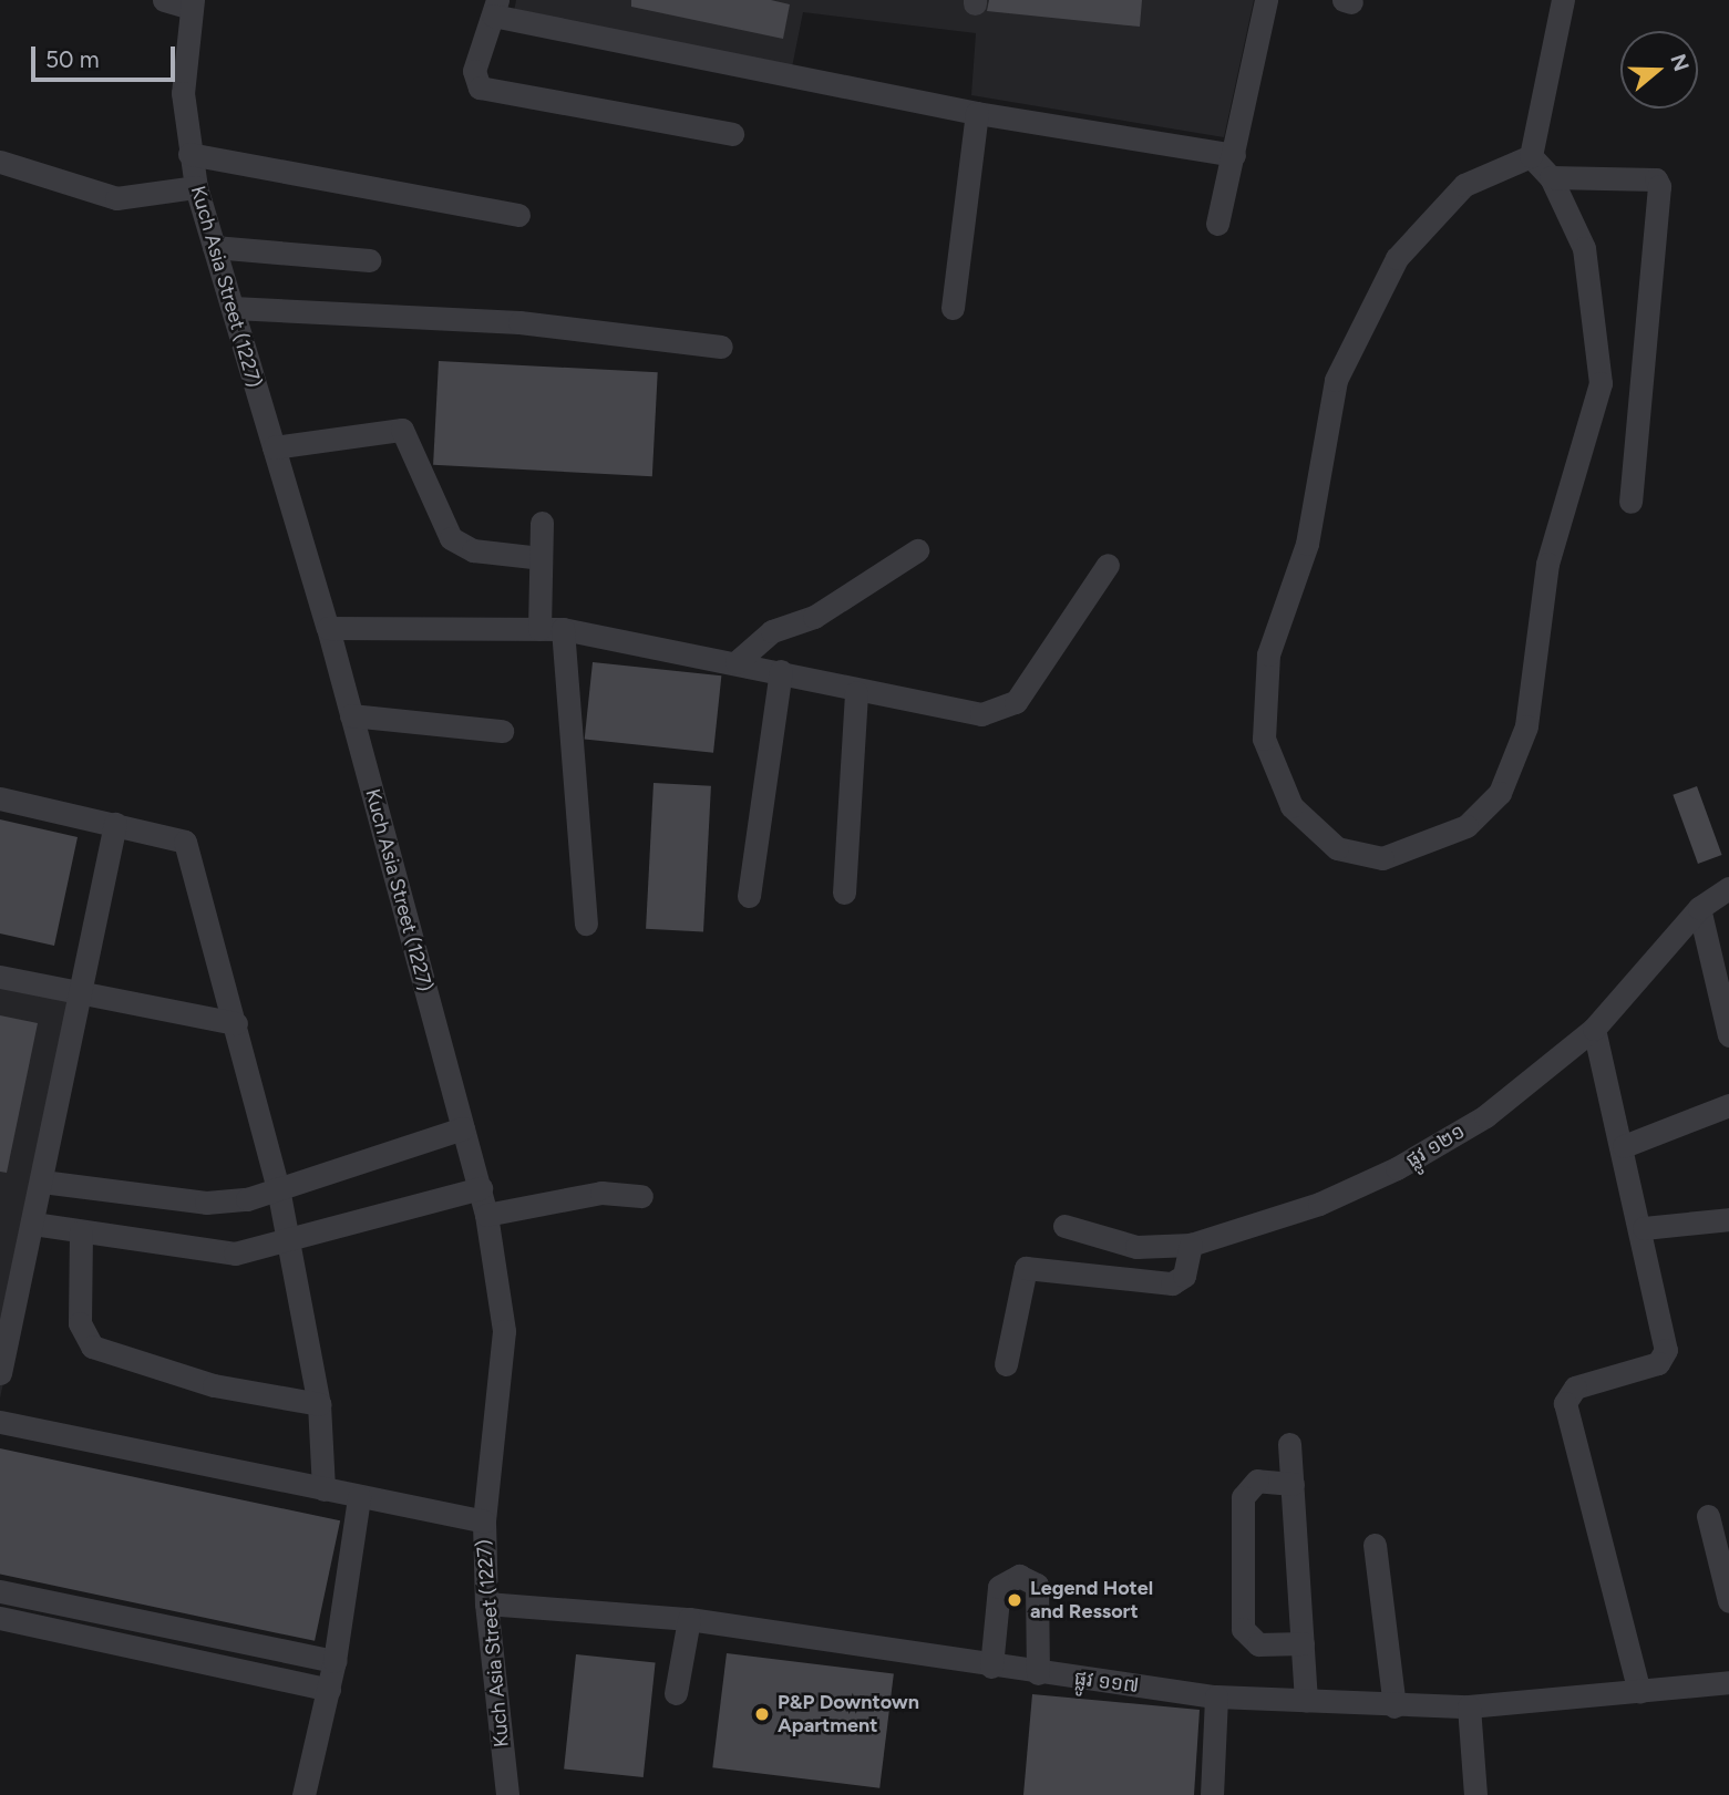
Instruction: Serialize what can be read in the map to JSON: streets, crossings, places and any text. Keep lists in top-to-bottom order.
{
  "streets": {
    "street": ["Kuch Asia Street (1227)", "ផ្លូវ ១២១", "ផ្លូវ ១១៧"]
  },
  "crossings": [
    ["Kuch Asia Street (1227)", "ផ្លូវ ១១៧"]
  ],
  "places": ["Legend Hotel and Ressort", "P&P Downtown Apartment"],
  "scale_bar": "50 m",
  "north": "right"
}
